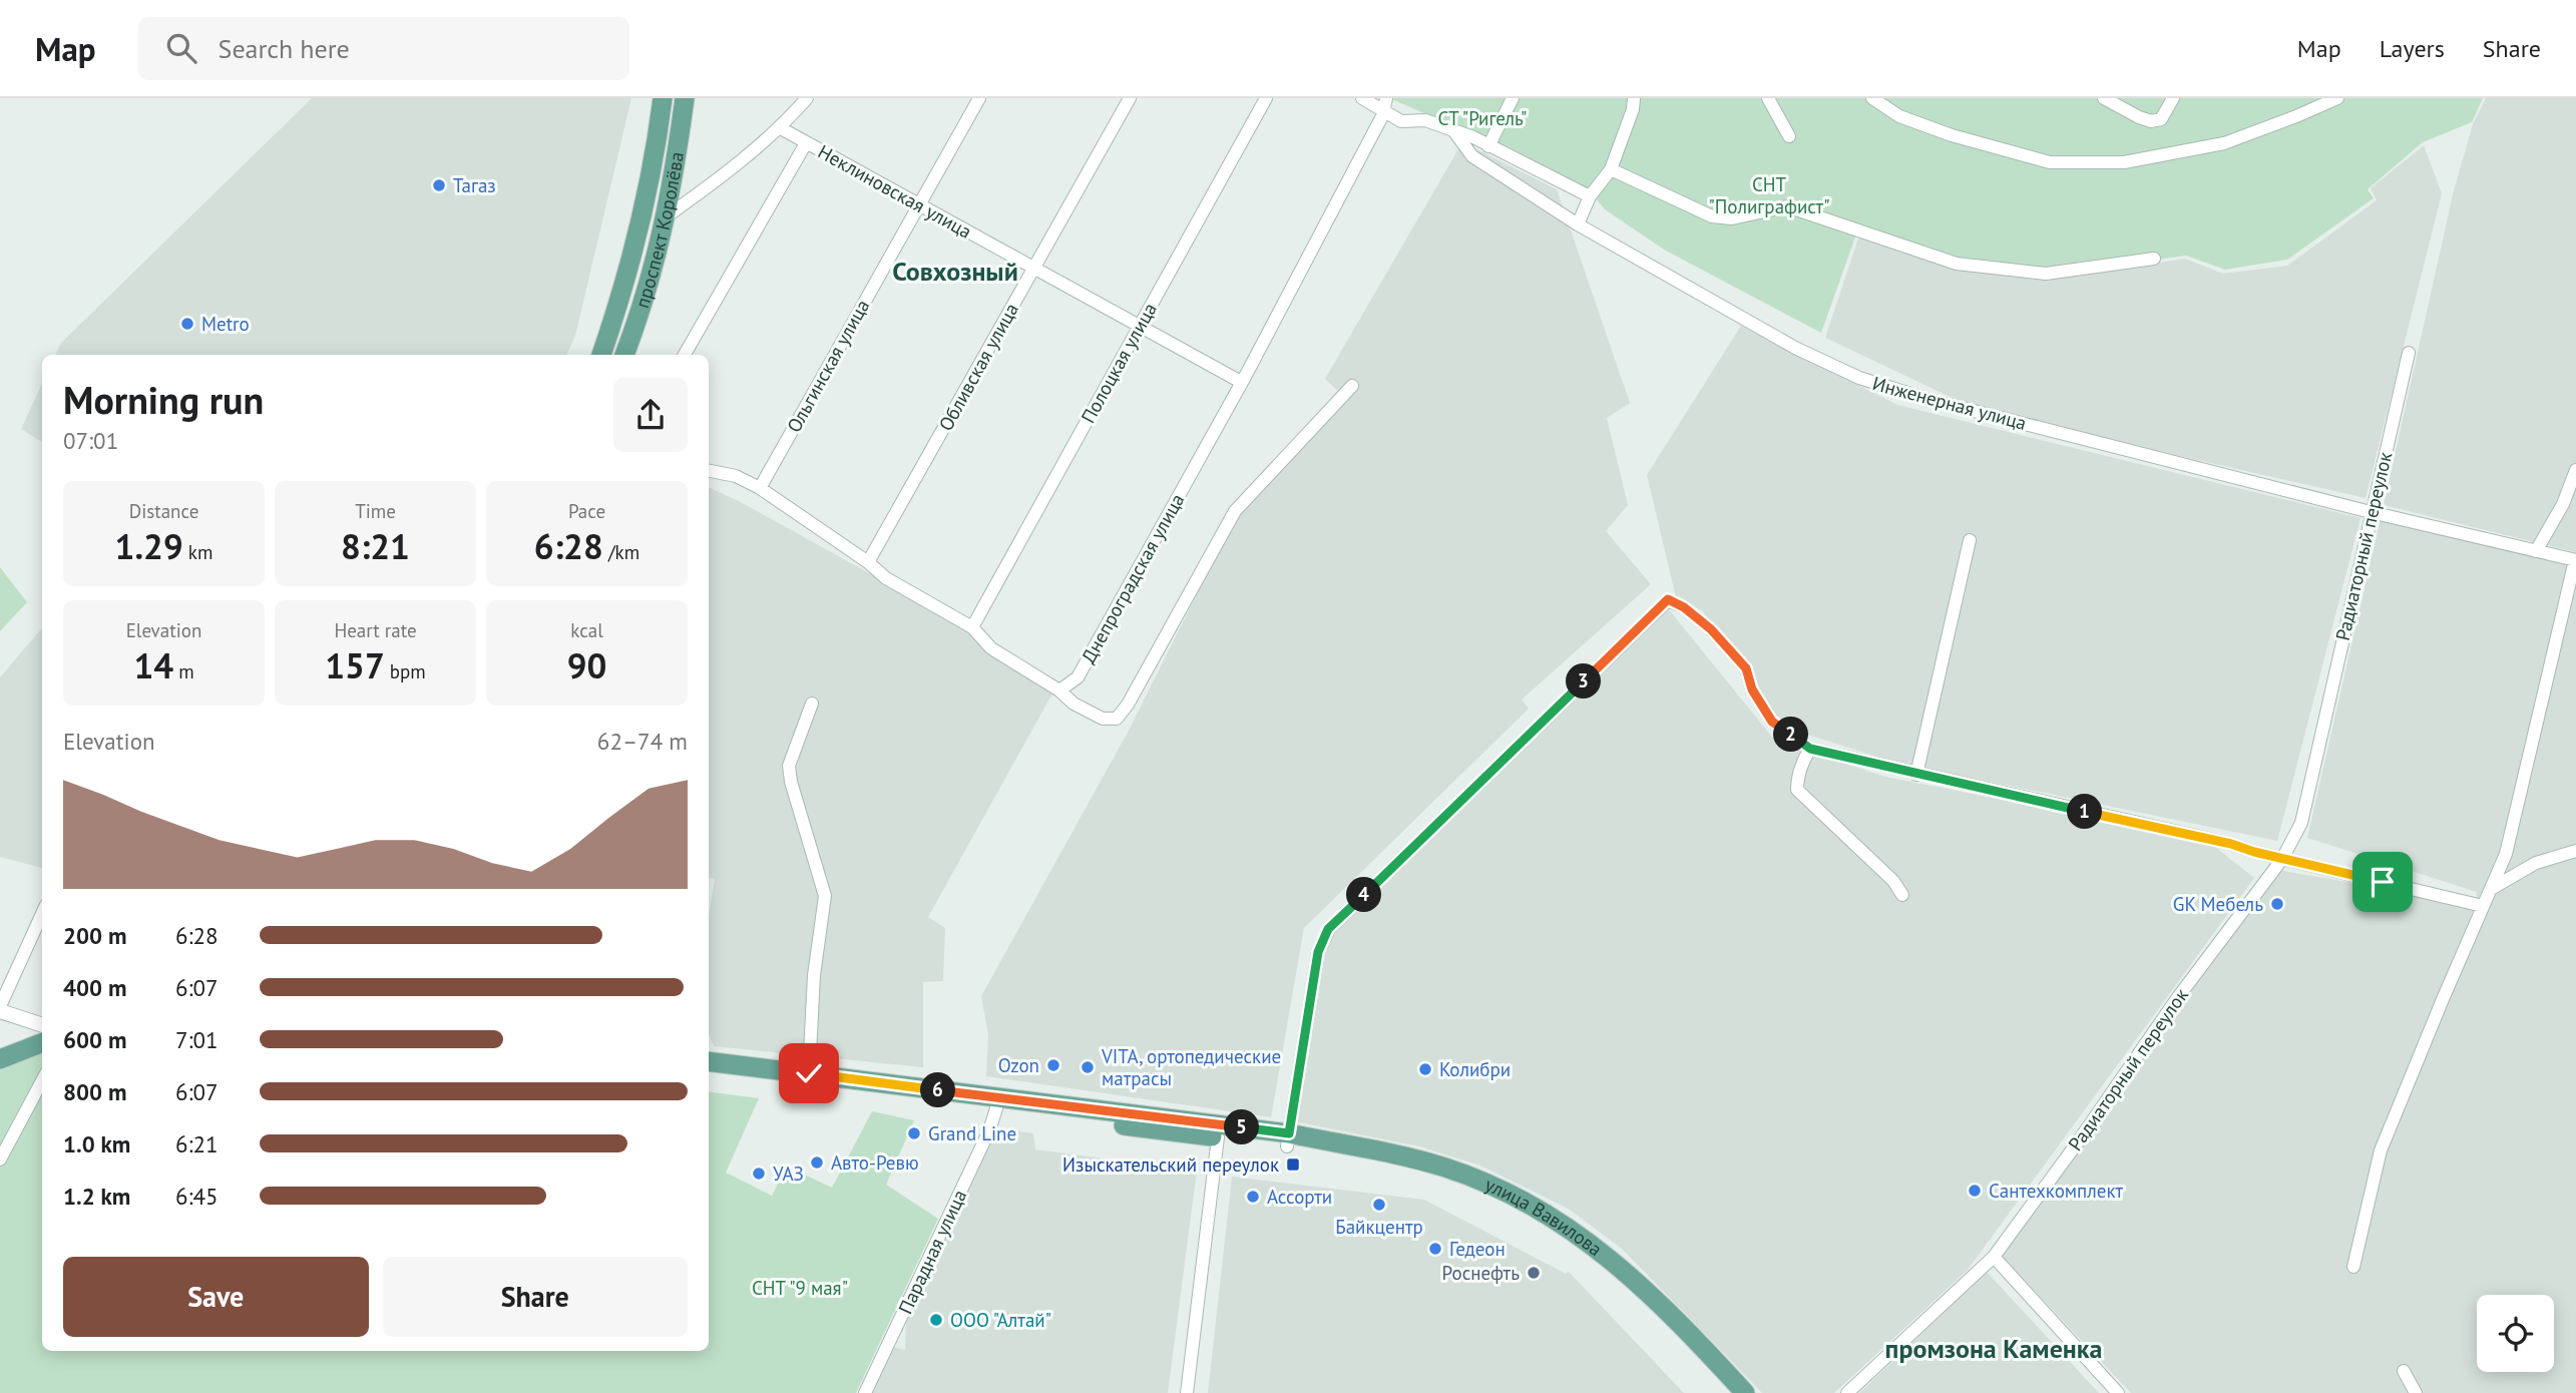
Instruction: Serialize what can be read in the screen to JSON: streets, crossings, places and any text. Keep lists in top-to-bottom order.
{
  "streets": {
    "main road": ["проспект Королёва", "улица Вавилова"],
    "street": [
      "Неклиновская улица",
      "Полоцкая улица",
      "Ольгинская улица",
      "Обливская улица",
      "Инженерная улица",
      "Радиаторный переулок",
      "Днепроградская улица",
      "Парадная улица"
    ]
  },
  "crossings": [
    ["Неклиновская улица", "Полоцкая улица"],
    ["Неклиновская улица", "Ольгинская улица"],
    ["Неклиновская улица", "Обливская улица"],
    ["Неклиновская улица", "Днепроградская улица"],
    ["Инженерная улица", "Радиаторный переулок"],
    ["улица Вавилова", "Парадная улица"]
  ],
  "districts": ["Совхозный", "промзона Каменка"],
  "parks": ["СТ \"Ригель\"", "СНТ \"Полиграфист\"", "СНТ \"9 мая\""],
  "places": {
    "other": [
      "Тагаз",
      "Metro",
      "GK Мебель",
      "Ozon",
      "VITA, ортопедические матрасы",
      "Колибри",
      "Grand Line",
      "Авто-Ревю",
      "УАЗ",
      "Сантехкомплект",
      "Ассорти",
      "Байкцентр",
      "Гедеон",
      "Роснефть",
      "ООО \"Алтай\""
    ],
    "transit": ["Изыскательский переулок"]
  },
  "page": {
    "header": "Map",
    "search": "Search here",
    "nav": ["Map", "Layers", "Share"],
    "heading": ["Morning run", "07:01"],
    "stats": [
      ["Distance", "1.29 km"],
      ["Time", "8:21"],
      ["Pace", "6:28 /km"],
      ["Elevation", "14 m"],
      ["Heart rate", "157 bpm"],
      ["kcal", "90"]
    ],
    "pins": [
      "3",
      "2",
      "1",
      "4",
      "6",
      "5"
    ],
    "chart": ["Elevation", "62–74 m"],
    "list": [
      {
        "name": "200 m",
        "note": "6:28"
      },
      {
        "name": "400 m",
        "note": "6:07"
      },
      {
        "name": "600 m",
        "note": "7:01"
      },
      {
        "name": "800 m",
        "note": "6:07"
      },
      {
        "name": "1.0 km",
        "note": "6:21"
      },
      {
        "name": "1.2 km",
        "note": "6:45"
      }
    ],
    "buttons": ["Save", "Share"]
  }
}
